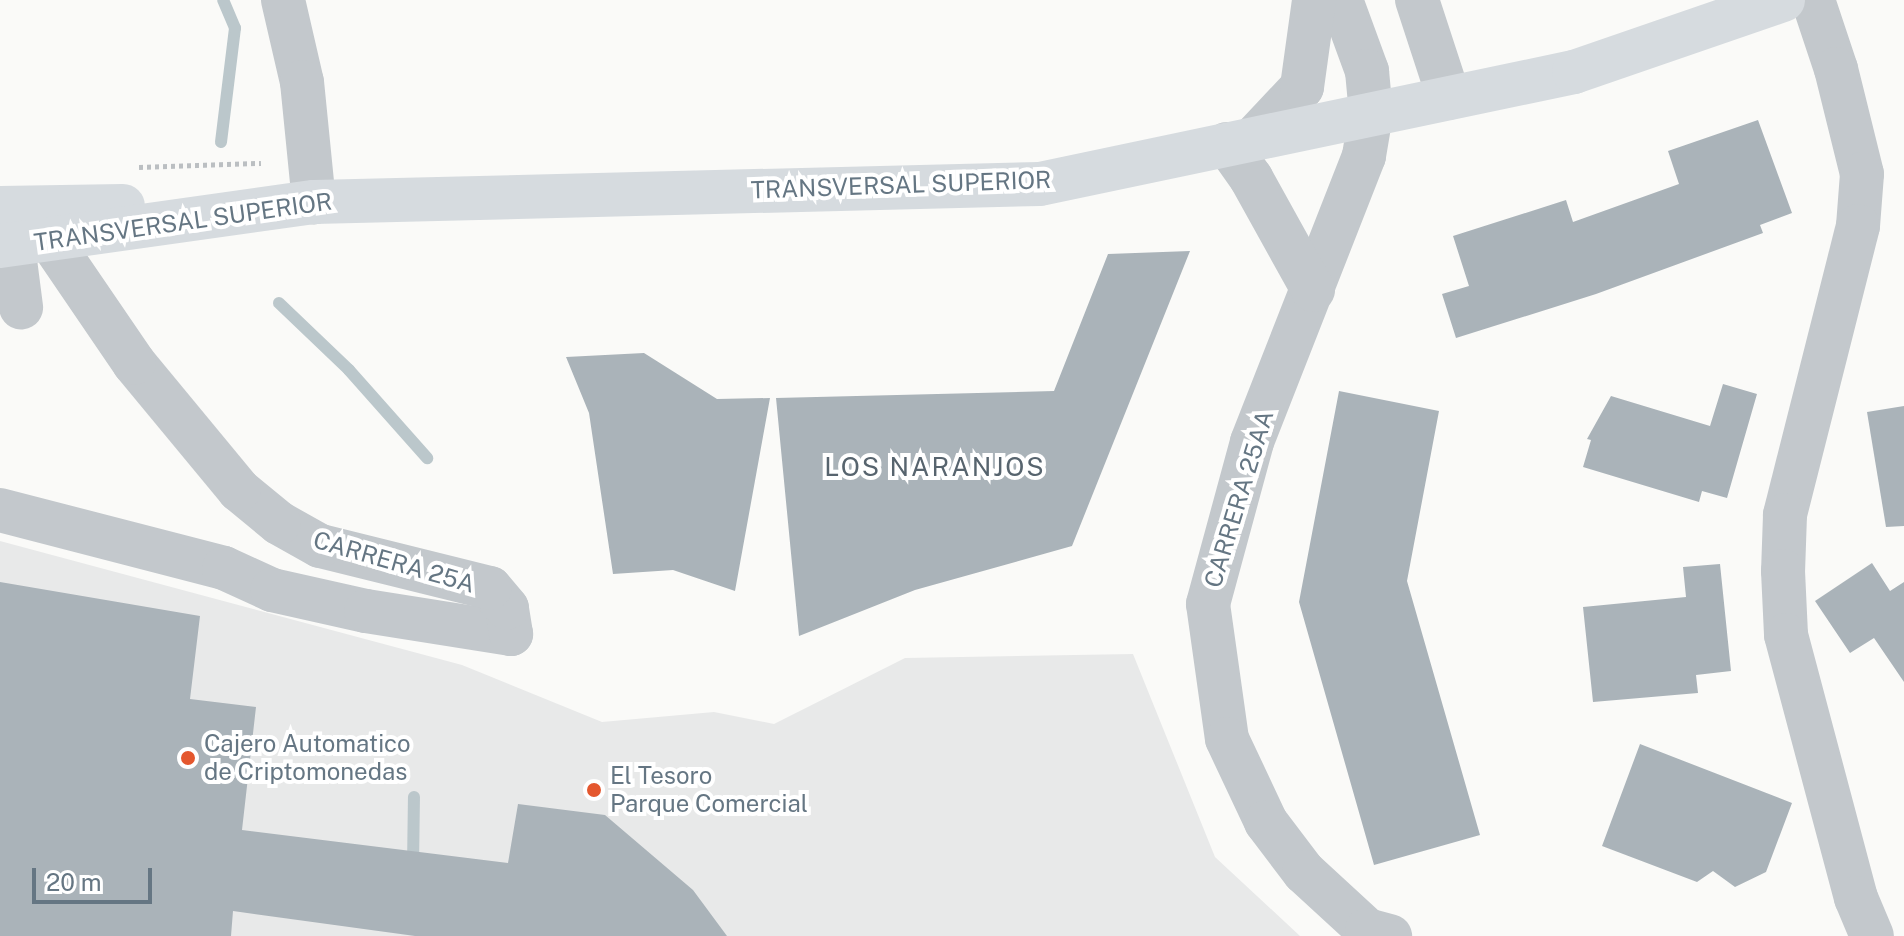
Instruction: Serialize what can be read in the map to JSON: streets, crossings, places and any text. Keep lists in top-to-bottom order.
{
  "streets": {
    "main road": ["TRANSVERSAL SUPERIOR"],
    "street": ["CARRERA 25AA", "CARRERA 25A"]
  },
  "crossings": [
    ["TRANSVERSAL SUPERIOR", "CARRERA 25AA"],
    ["TRANSVERSAL SUPERIOR", "CARRERA 25A"]
  ],
  "districts": ["LOS NARANJOS"],
  "places": ["Cajero Automatico de Criptomonedas", "El Tesoro Parque Comercial"],
  "scale_bar": "20 m"
}
